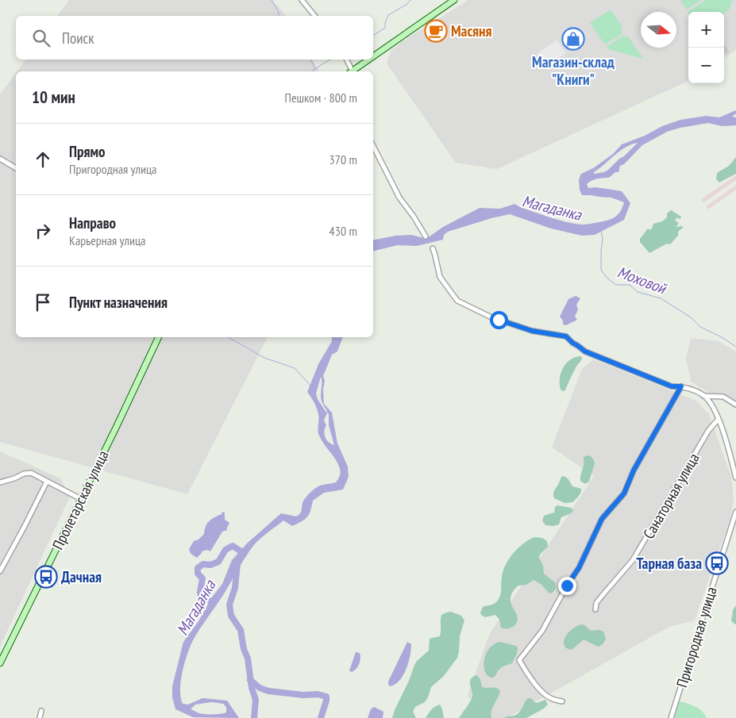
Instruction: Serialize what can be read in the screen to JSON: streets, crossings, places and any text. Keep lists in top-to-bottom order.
{
  "streets": {
    "main road": ["Пролетарская улица"],
    "street": ["Санаторная улица", "Пригородная улица"]
  },
  "water": ["Магаданка", "Моховой"],
  "places": {
    "cafe": ["Масяня"],
    "shop": ["Магазин-склад \"Книги\""],
    "bus stop": ["Тарная база", "Дачная"]
  },
  "north": "right",
  "page": {
    "map_buttons": ["+", "−"],
    "search": "Поиск",
    "heading": ["10 мин", "Пешком · 800 m"],
    "list": [
      ["Прямо", "Пригородная улица", "370 m"],
      ["Направо", "Карьерная улица", "430 m"],
      "Пункт назначения"
    ]
  }
}
